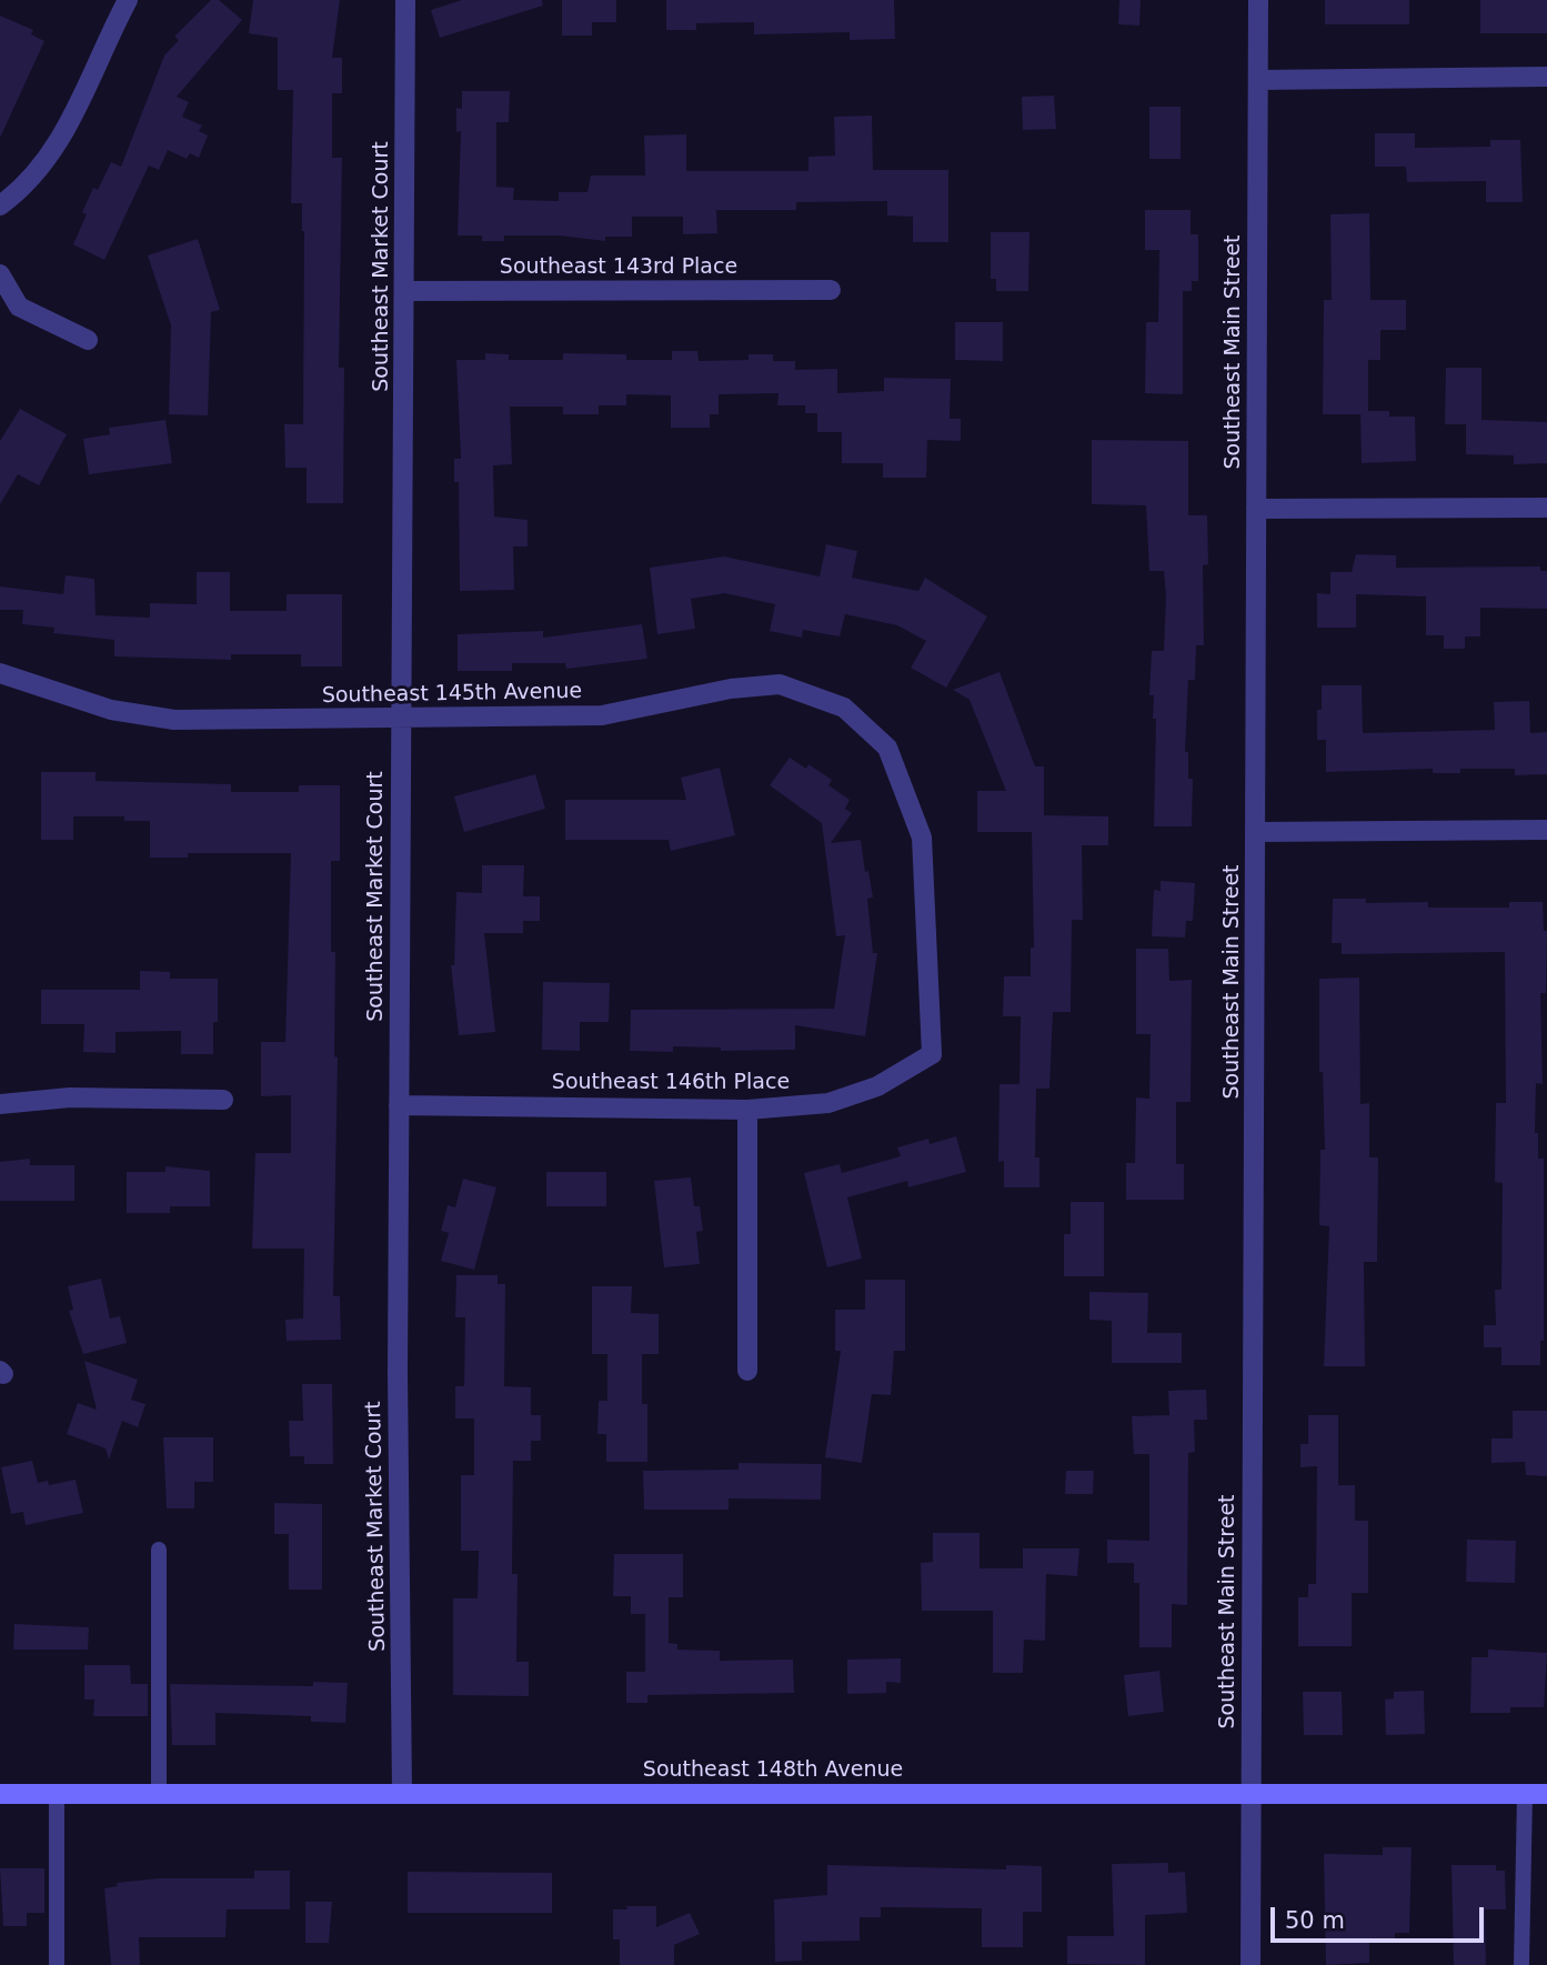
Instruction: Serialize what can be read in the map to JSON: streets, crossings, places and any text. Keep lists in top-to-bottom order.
{
  "streets": {
    "main road": ["Southeast 148th Avenue"],
    "street": [
      "Southeast Market Court",
      "Southeast 143rd Place",
      "Southeast Main Street",
      "Southeast 145th Avenue",
      "Southeast 146th Place"
    ]
  },
  "crossings": [
    ["Southeast Market Court", "Southeast 143rd Place"],
    ["Southeast Market Court", "Southeast 145th Avenue"],
    ["Southeast Market Court", "Southeast 146th Place"],
    ["Southeast Market Court", "Southeast 148th Avenue"],
    ["Southeast Main Street", "Southeast 148th Avenue"],
    ["Southeast 145th Avenue", "Southeast 146th Place"]
  ],
  "scale_bar": "50 m"
}
